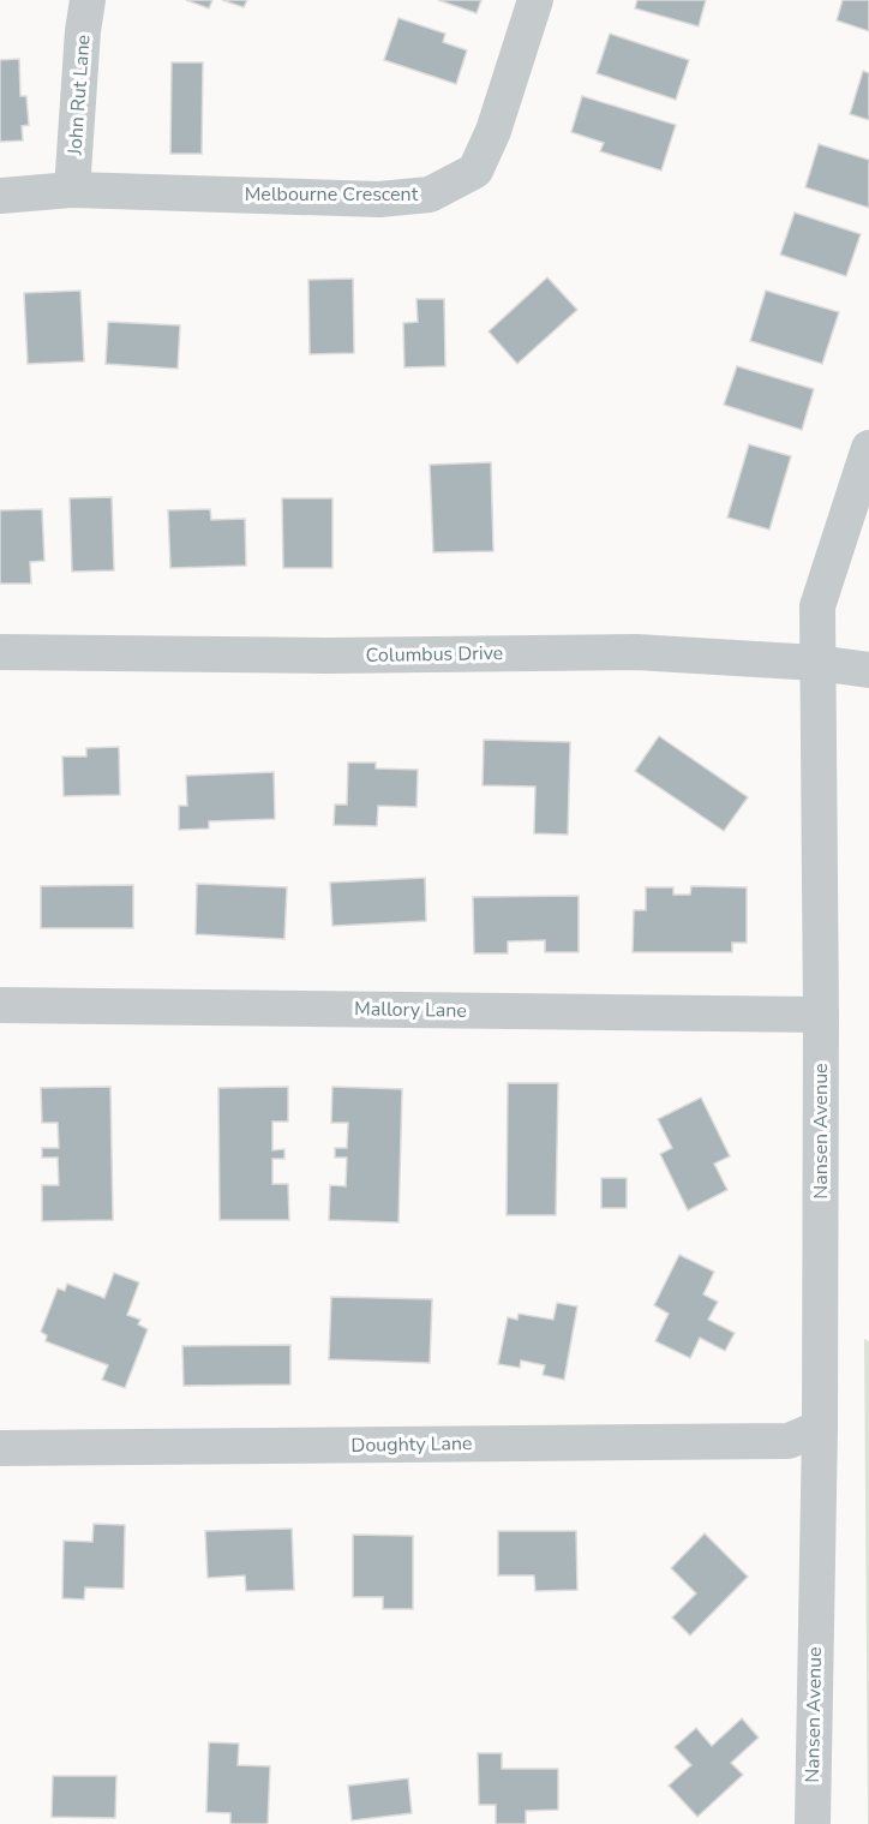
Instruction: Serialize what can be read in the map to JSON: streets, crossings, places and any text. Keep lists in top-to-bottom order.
{
  "streets": {
    "street": [
      "John Rut Lane",
      "Melbourne Crescent",
      "Columbus Drive",
      "Mallory Lane",
      "Nansen Avenue",
      "Doughty Lane"
    ]
  },
  "crossings": [
    ["John Rut Lane", "Melbourne Crescent"],
    ["Columbus Drive", "Nansen Avenue"],
    ["Mallory Lane", "Nansen Avenue"],
    ["Nansen Avenue", "Doughty Lane"]
  ]
}
